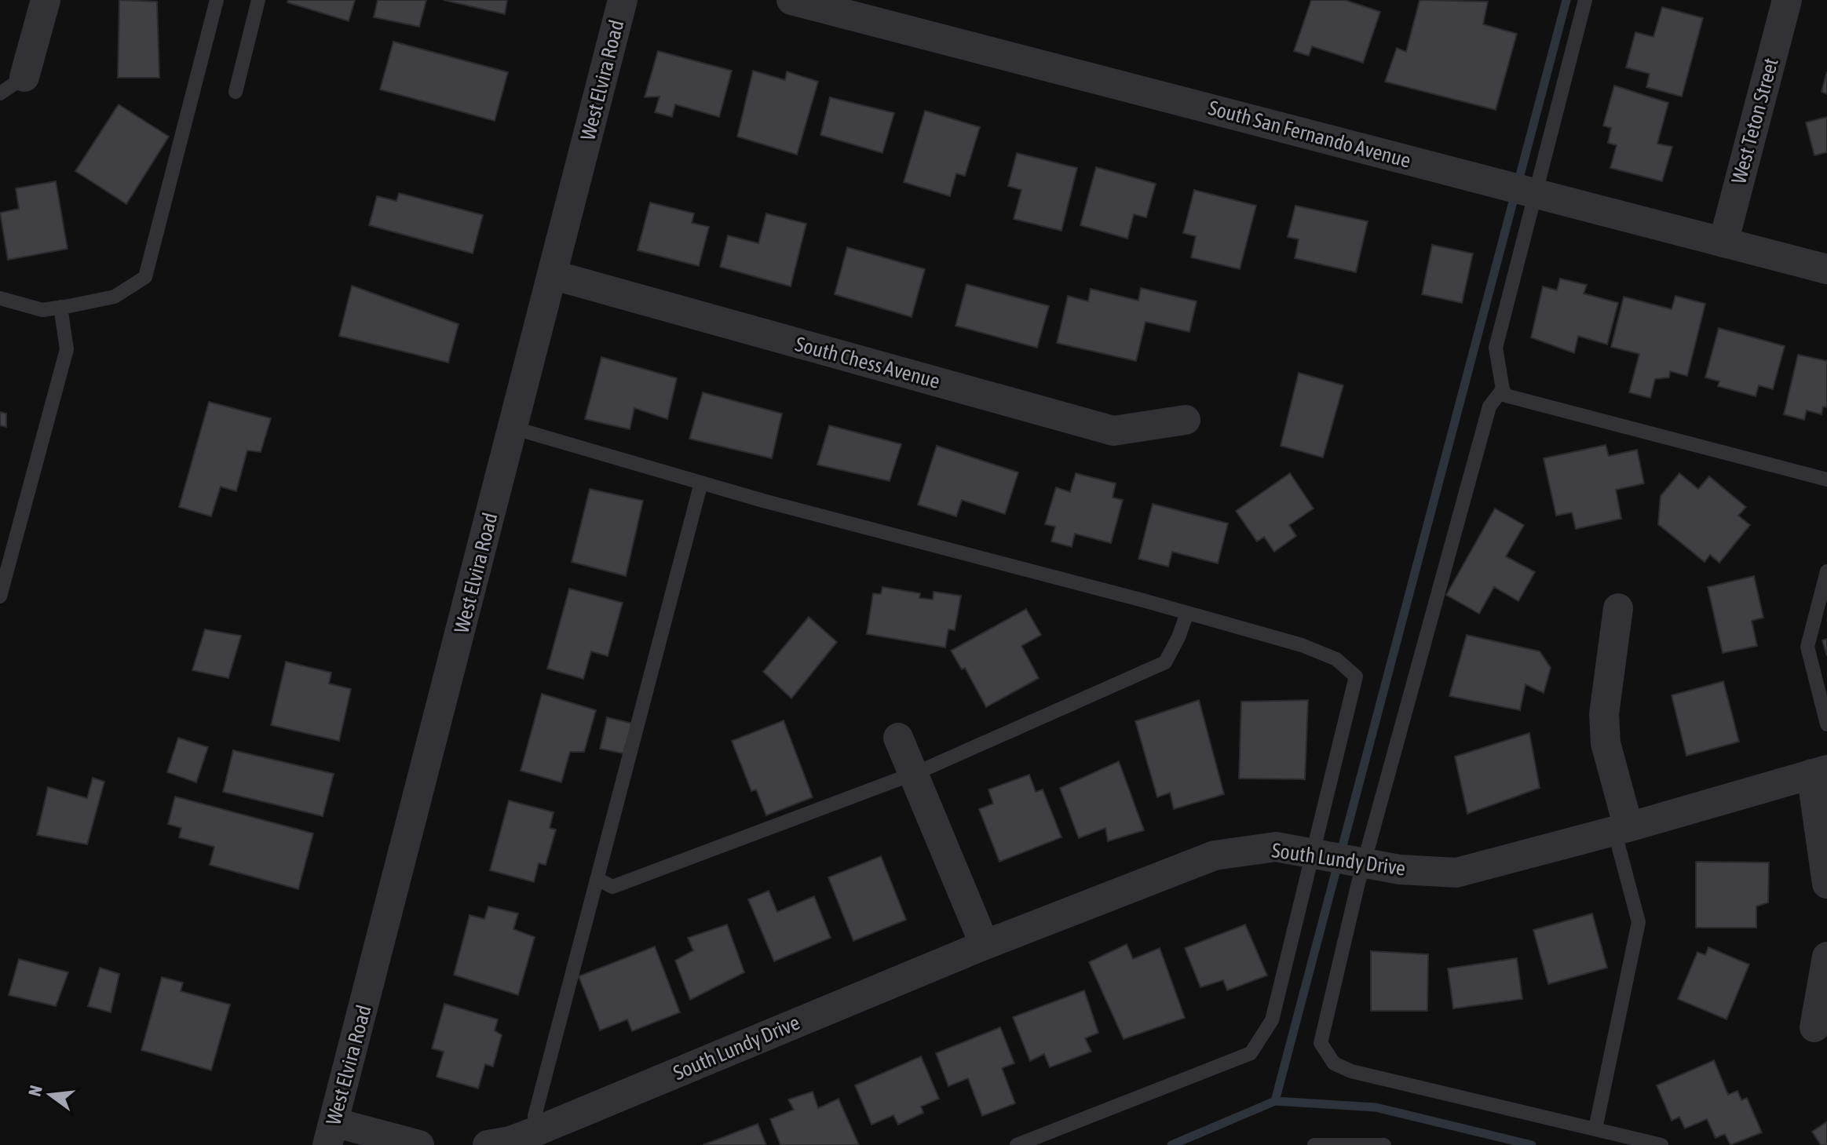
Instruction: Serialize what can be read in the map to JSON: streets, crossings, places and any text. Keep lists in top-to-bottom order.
{
  "streets": {
    "street": [
      "West Elvira Road",
      "West Teton Street",
      "South San Fernando Avenue",
      "South Chess Avenue",
      "South Lundy Drive"
    ]
  },
  "crossings": [
    ["West Elvira Road", "South Chess Avenue"],
    ["West Teton Street", "South San Fernando Avenue"]
  ],
  "north": "left"
}
